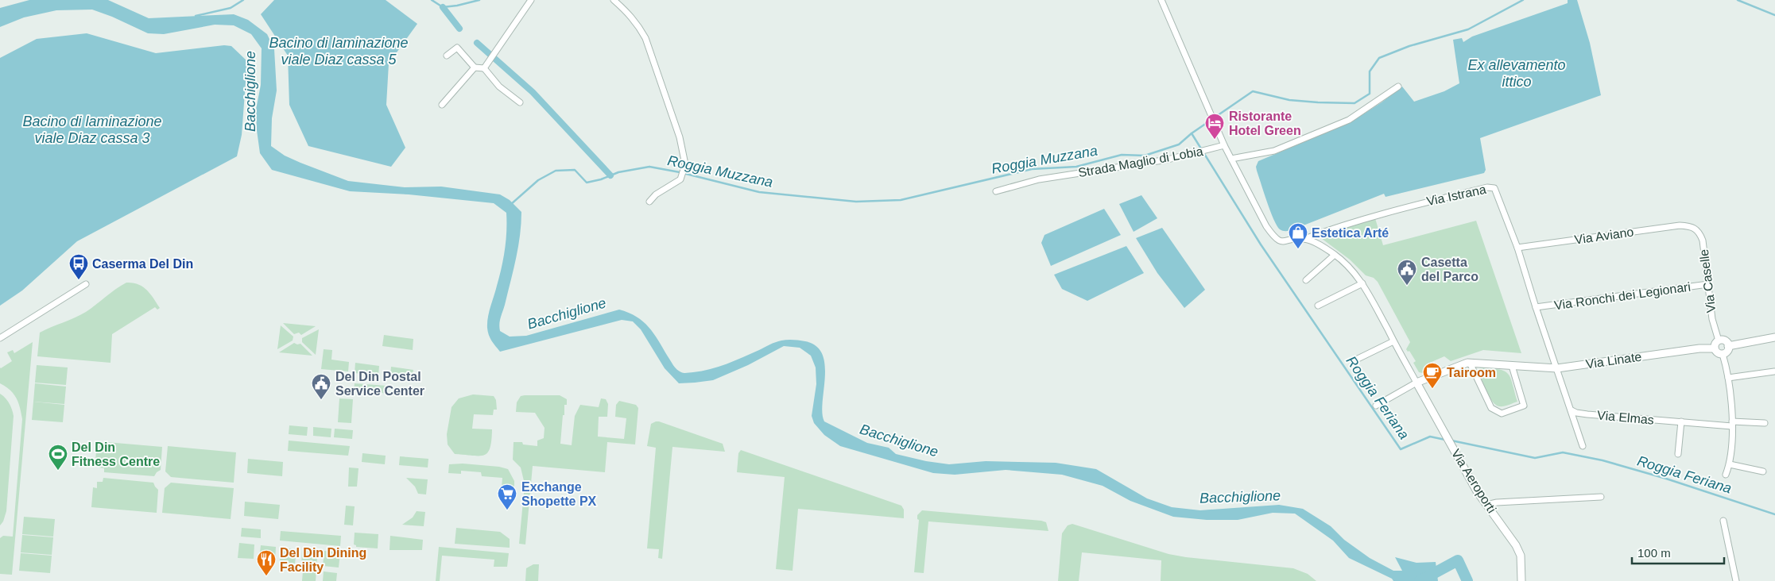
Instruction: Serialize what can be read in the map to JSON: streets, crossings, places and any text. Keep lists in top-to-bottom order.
{
  "streets": {
    "street": [
      "Strada Maglio di Lobia",
      "Via Istrana",
      "Via Aviano",
      "Via Caselle",
      "Via Ronchi dei Legionari",
      "Via Linate",
      "Via Elmas",
      "Via Aeroporti"
    ]
  },
  "crossings": [
    ["Via Istrana", "Via Aviano"],
    ["Via Istrana", "Via Ronchi dei Legionari"],
    ["Via Istrana", "Via Linate"],
    ["Via Istrana", "Via Aeroporti"],
    ["Via Aviano", "Via Caselle"],
    ["Via Caselle", "Via Ronchi dei Legionari"],
    ["Via Caselle", "Via Linate"],
    ["Via Linate", "Via Aeroporti"]
  ],
  "water": [
    "Bacino di laminazione viale Diaz cassa 5",
    "Ex allevamento ittico",
    "Bacchiglione",
    "Bacino di laminazione viale Diaz cassa 3",
    "Roggia Muzzana",
    "Roggia Feriana"
  ],
  "places": {
    "hotel": ["Ristorante Hotel Green"],
    "shop": ["Estetica Arté"],
    "bus stop": ["Caserma Del Din"],
    "public building": ["Casetta del Parco", "Del Din Postal Service Center"],
    "cafe": ["Tairoom"],
    "sports": ["Del Din Fitness Centre"],
    "supermarket": ["Exchange Shopette PX"],
    "restaurant": ["Del Din Dining Facility"]
  },
  "scale_bar": "100 m"
}
